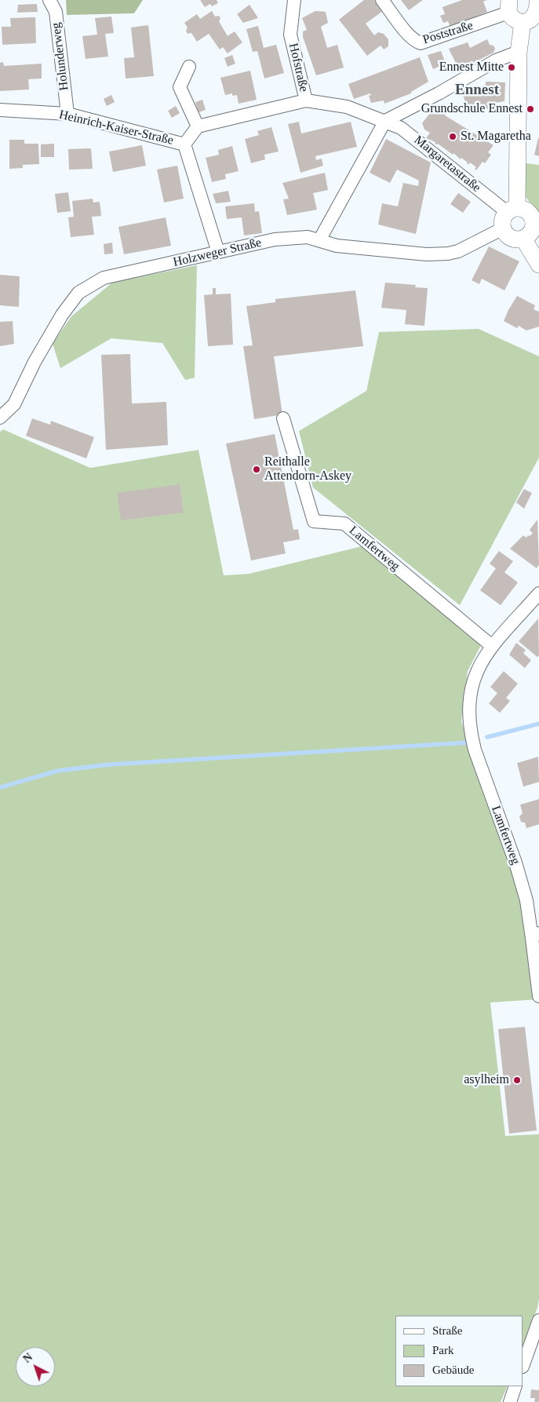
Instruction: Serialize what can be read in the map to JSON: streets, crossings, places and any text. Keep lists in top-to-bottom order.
{
  "streets": {
    "street": [
      "Poststraße",
      "Holunderweg",
      "Hofstraße",
      "Heinrich-Kaiser-Straße",
      "Margaretastraße",
      "Holzweger Straße",
      "Lamfertweg"
    ]
  },
  "crossings": [
    ["Holunderweg", "Heinrich-Kaiser-Straße"],
    ["Hofstraße", "Margaretastraße"],
    ["Heinrich-Kaiser-Straße", "Holzweger Straße"],
    ["Margaretastraße", "Holzweger Straße"]
  ],
  "districts": ["Ennest"],
  "places": [
    "Ennest Mitte",
    "Grundschule Ennest",
    "St. Magaretha",
    "Reithalle Attendorn-Askey",
    "asylheim"
  ],
  "legend": ["Straße", "Park", "Gebäude"],
  "north": "top left"
}
